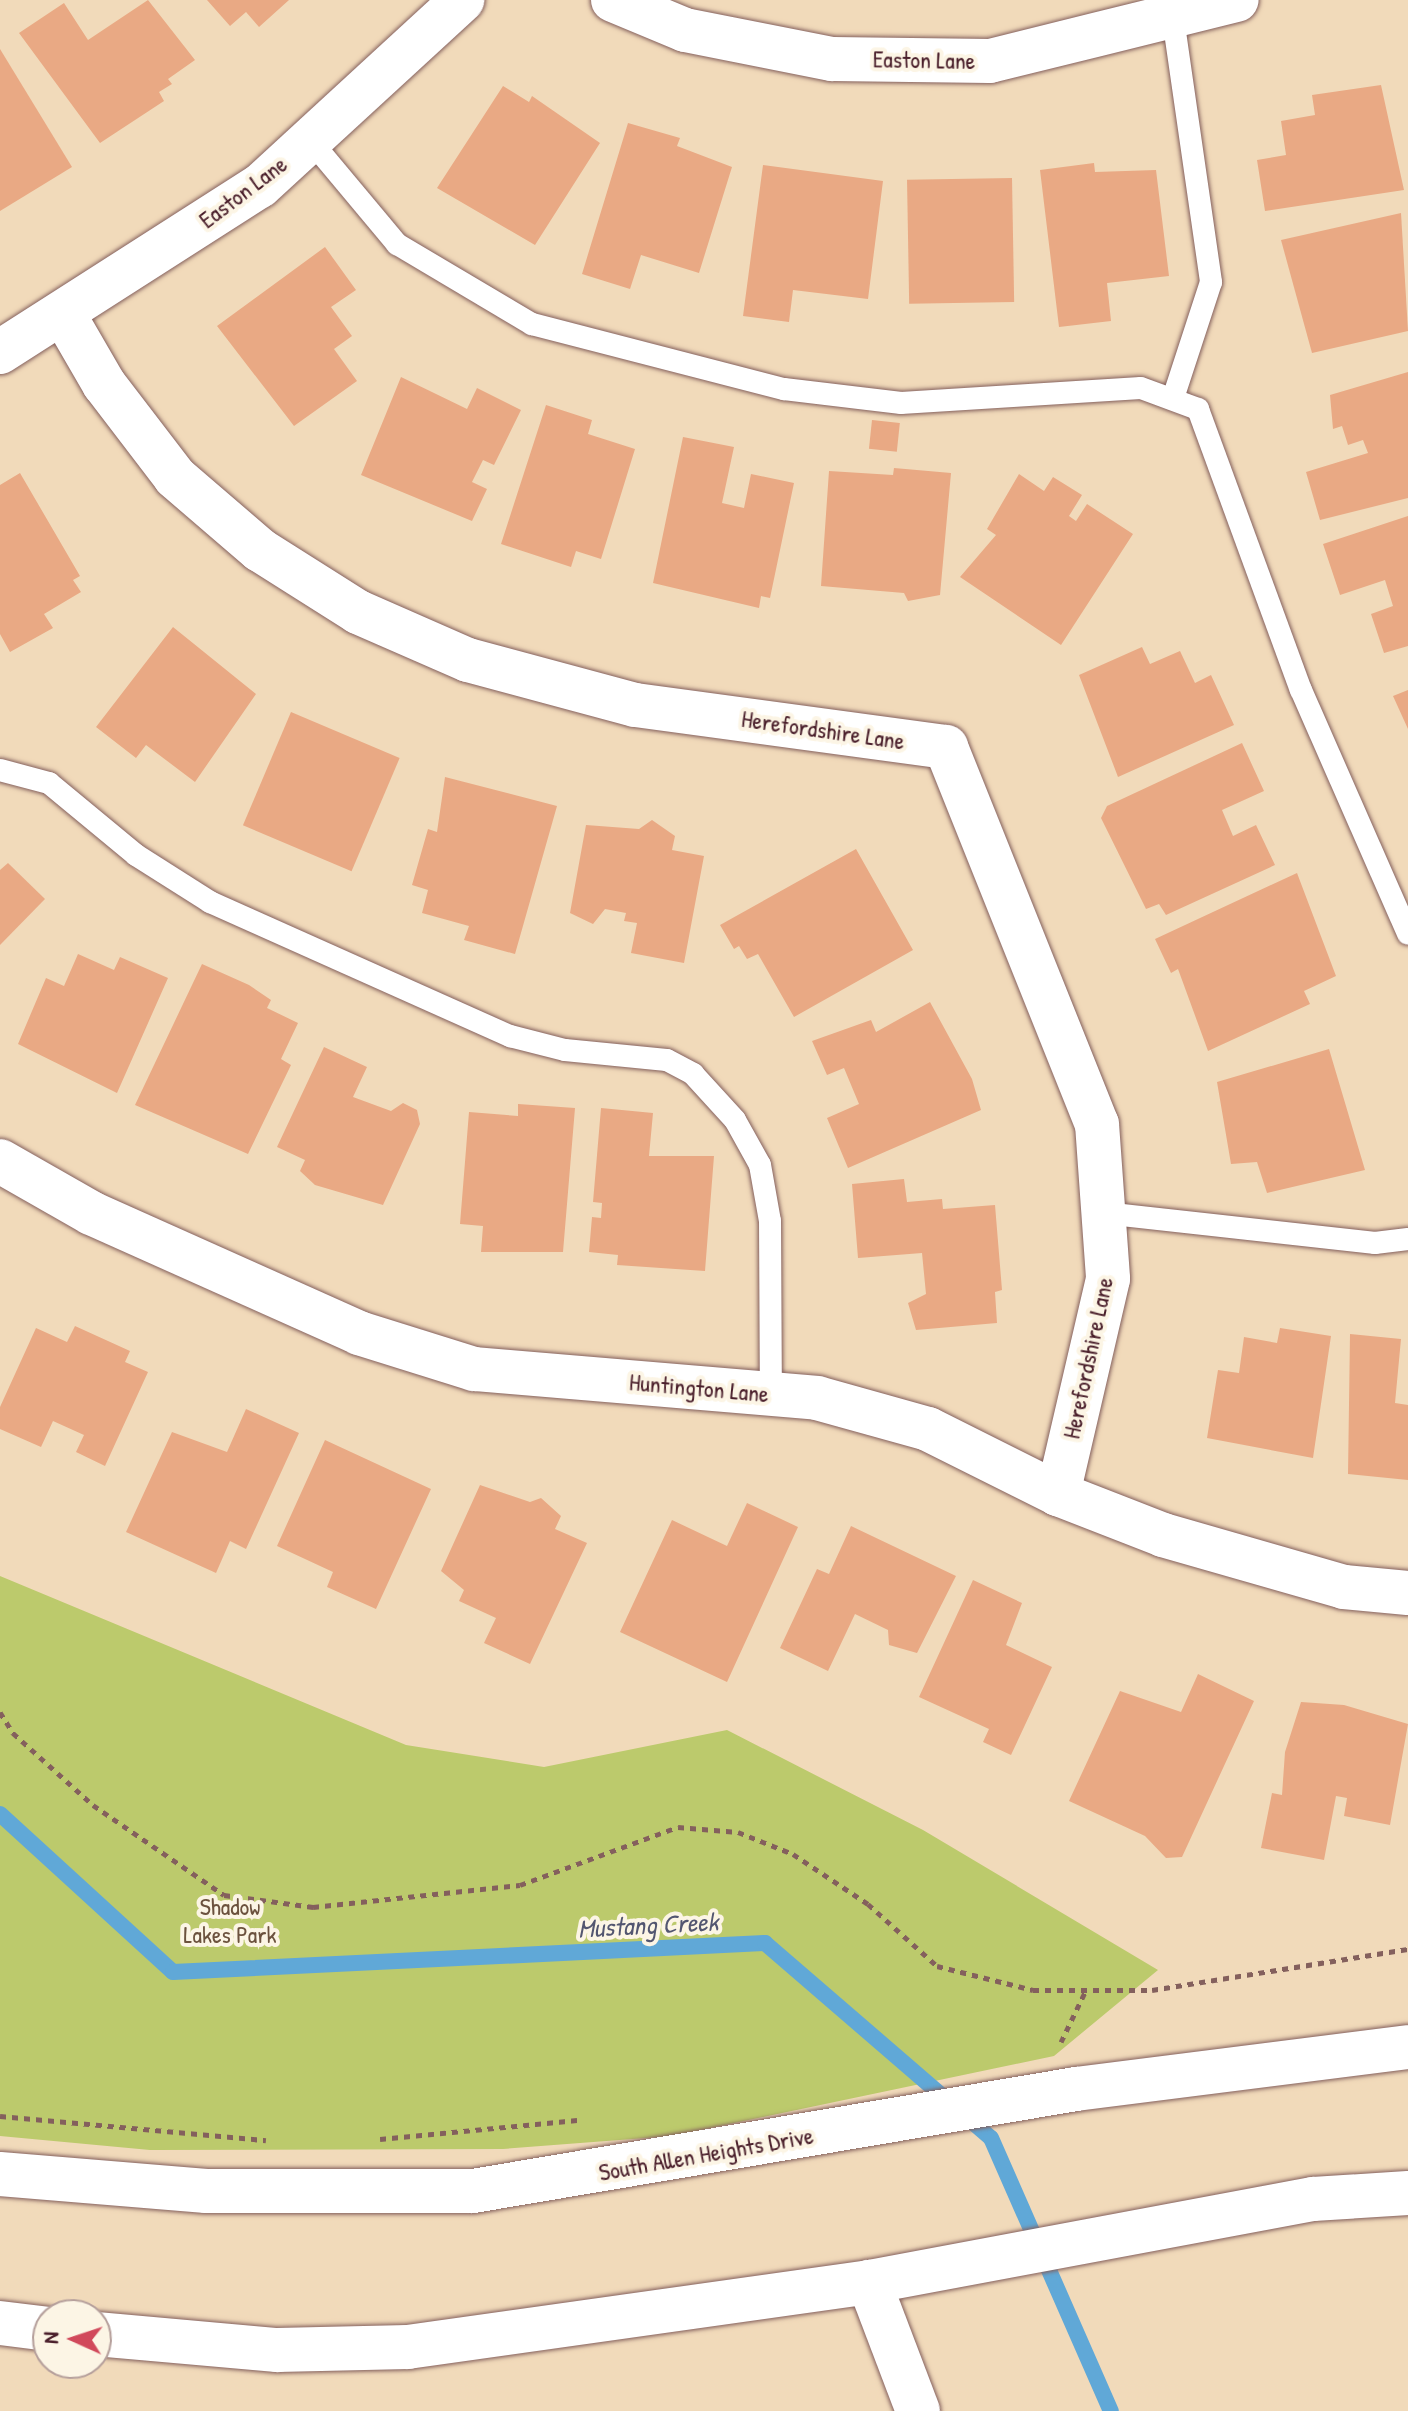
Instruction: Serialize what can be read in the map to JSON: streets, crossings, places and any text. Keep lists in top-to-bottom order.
{
  "streets": {
    "street": [
      "Easton Lane",
      "Herefordshire Lane",
      "Huntington Lane",
      "South Allen Heights Drive"
    ]
  },
  "crossings": [
    ["Easton Lane", "Herefordshire Lane"],
    ["Herefordshire Lane", "Huntington Lane"]
  ],
  "water": ["Mustang Creek"],
  "parks": ["Shadow Lakes Park"],
  "north": "left"
}
